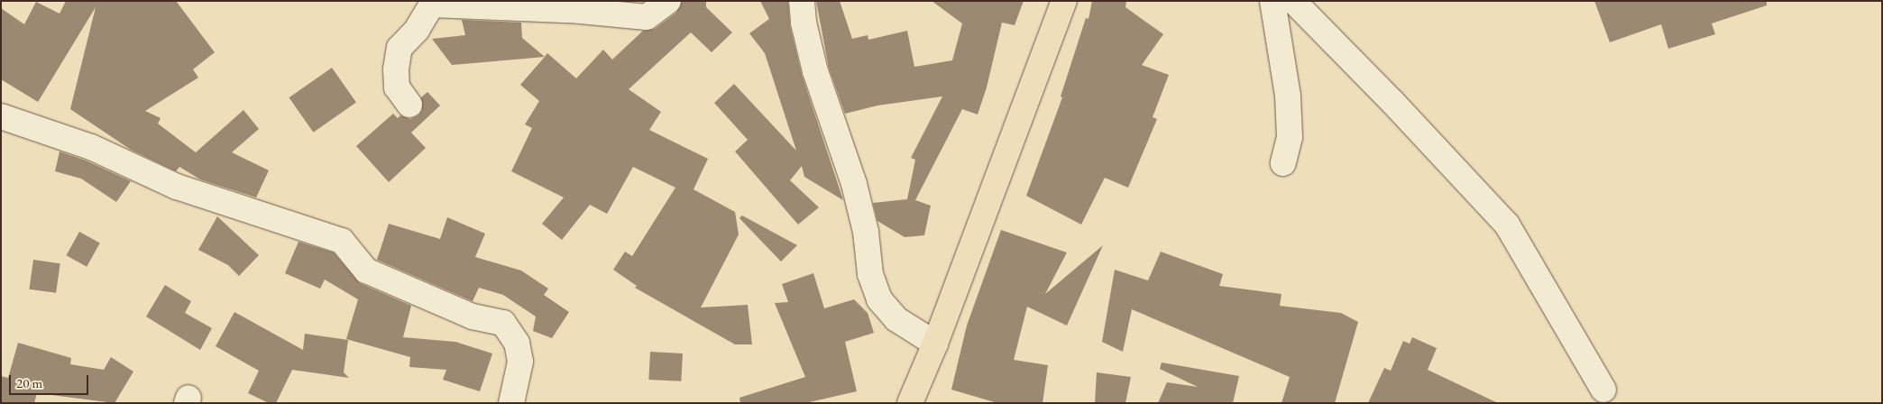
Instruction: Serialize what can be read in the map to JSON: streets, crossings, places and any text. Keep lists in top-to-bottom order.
{
  "scale_bar": "20 m"
}
